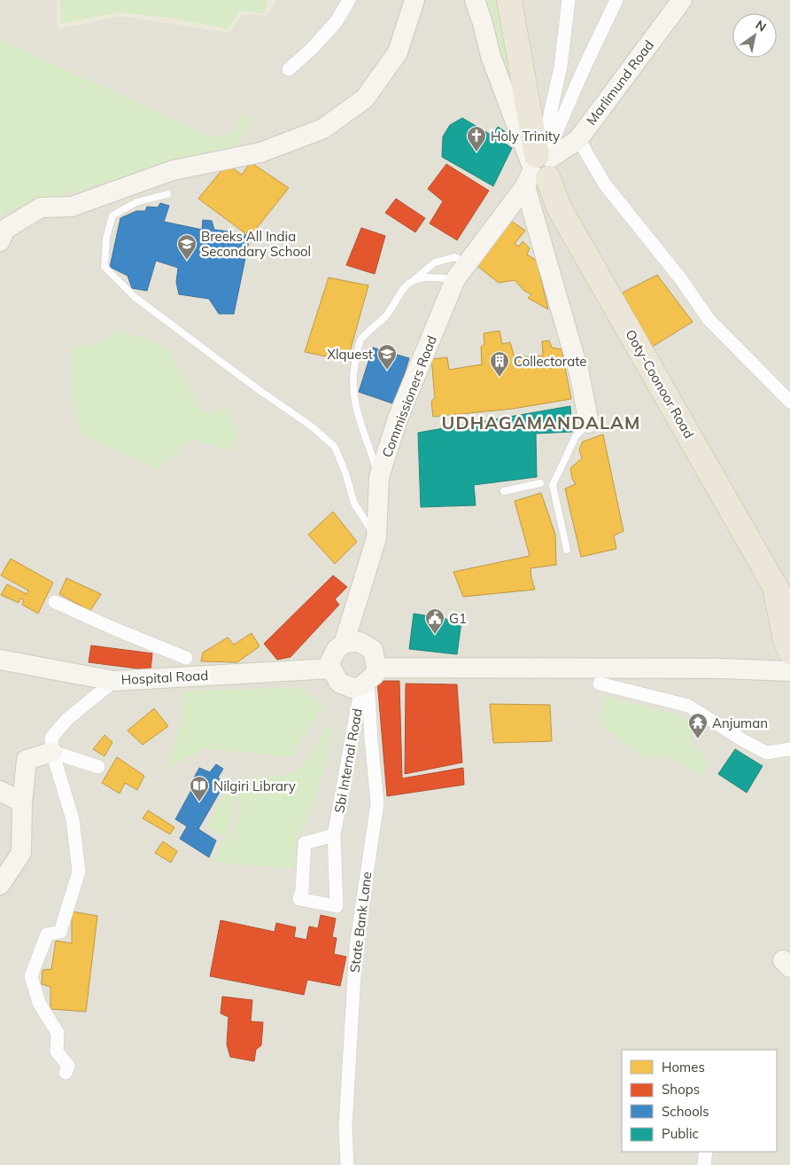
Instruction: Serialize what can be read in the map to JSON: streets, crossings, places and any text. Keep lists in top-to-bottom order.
{
  "streets": {
    "highway": ["Ooty-Coonoor Road"],
    "street": [
      "Marlimund Road",
      "Commissioners Road",
      "Hospital Road",
      "Sbi Internal Road",
      "State Bank Lane"
    ]
  },
  "crossings": [
    ["Marlimund Road", "Ooty-Coonoor Road"],
    ["Marlimund Road", "Commissioners Road"],
    ["Ooty-Coonoor Road", "Commissioners Road"],
    ["Commissioners Road", "Hospital Road"],
    ["Commissioners Road", "Sbi Internal Road"],
    ["Commissioners Road", "State Bank Lane"],
    ["Hospital Road", "Sbi Internal Road"],
    ["Hospital Road", "State Bank Lane"],
    ["Sbi Internal Road", "State Bank Lane"]
  ],
  "districts": ["UDHAGAMANDALAM"],
  "places": {
    "church": ["Holy Trinity"],
    "school or university": ["Breeks All India Secondary School", "Xlquest"],
    "building": ["Collectorate"],
    "public building": ["G1"],
    "temple": ["Anjuman"],
    "library": ["Nilgiri Library"]
  },
  "legend": [
    "Homes",
    "Shops",
    "Schools",
    "Public"
  ],
  "north": "top right"
}
